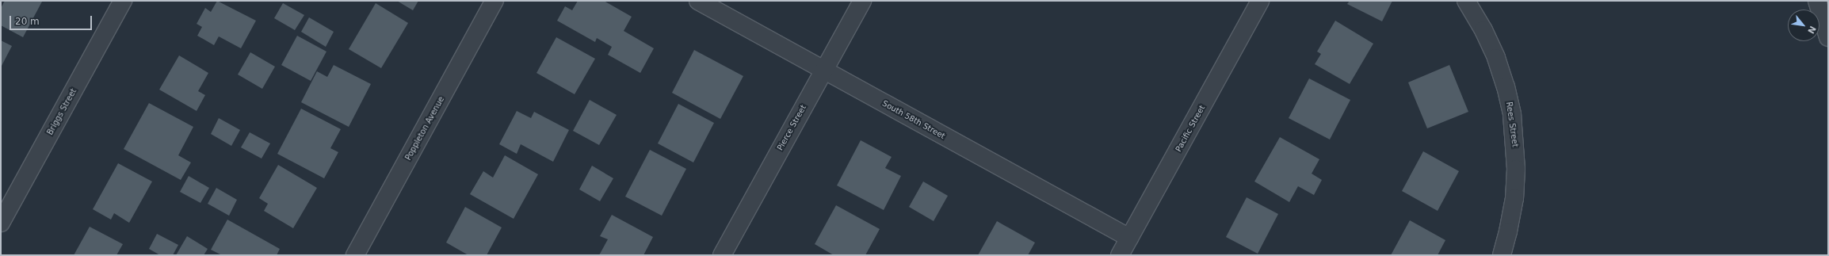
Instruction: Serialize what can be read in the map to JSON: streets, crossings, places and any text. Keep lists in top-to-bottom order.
{
  "streets": {
    "street": [
      "Briggs Street",
      "South 58th Street",
      "Rees Street",
      "Pierce Street",
      "Poppleton Avenue",
      "Pacific Street"
    ]
  },
  "crossings": [
    ["South 58th Street", "Pierce Street"],
    ["South 58th Street", "Pacific Street"]
  ],
  "scale_bar": "20 m",
  "north": "bottom right"
}
